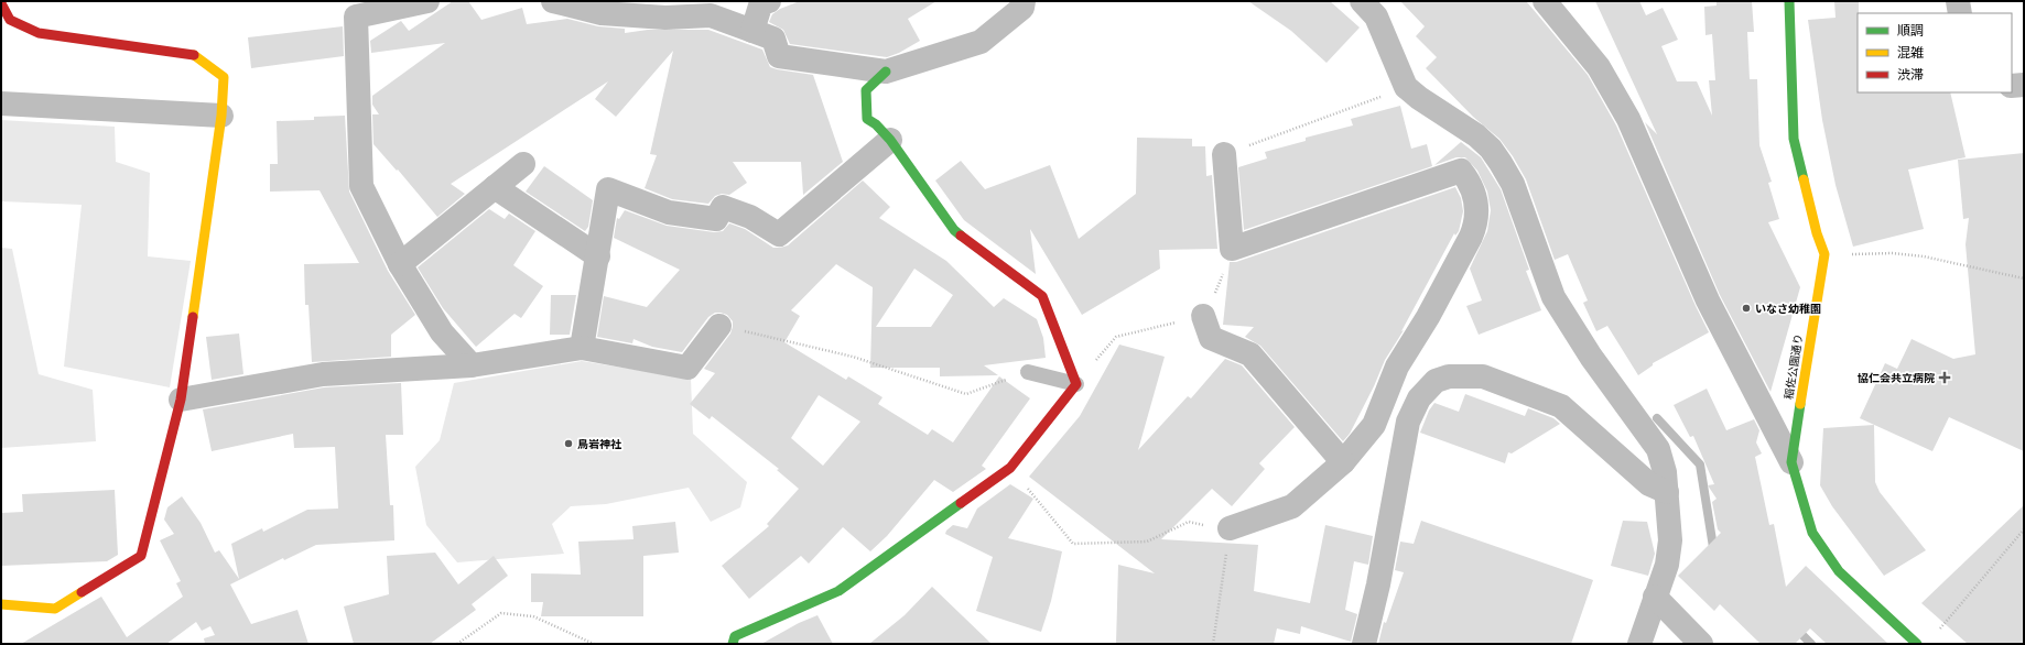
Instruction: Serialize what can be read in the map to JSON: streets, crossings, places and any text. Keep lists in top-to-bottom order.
{
  "streets": {
    "street": ["稲佐公園通り"]
  },
  "places": {
    "other": ["いなさ幼稚園", "鳥岩神社"],
    "health": ["協仁会共立病院"]
  },
  "legend": ["順調", "混雑", "渋滞"]
}
